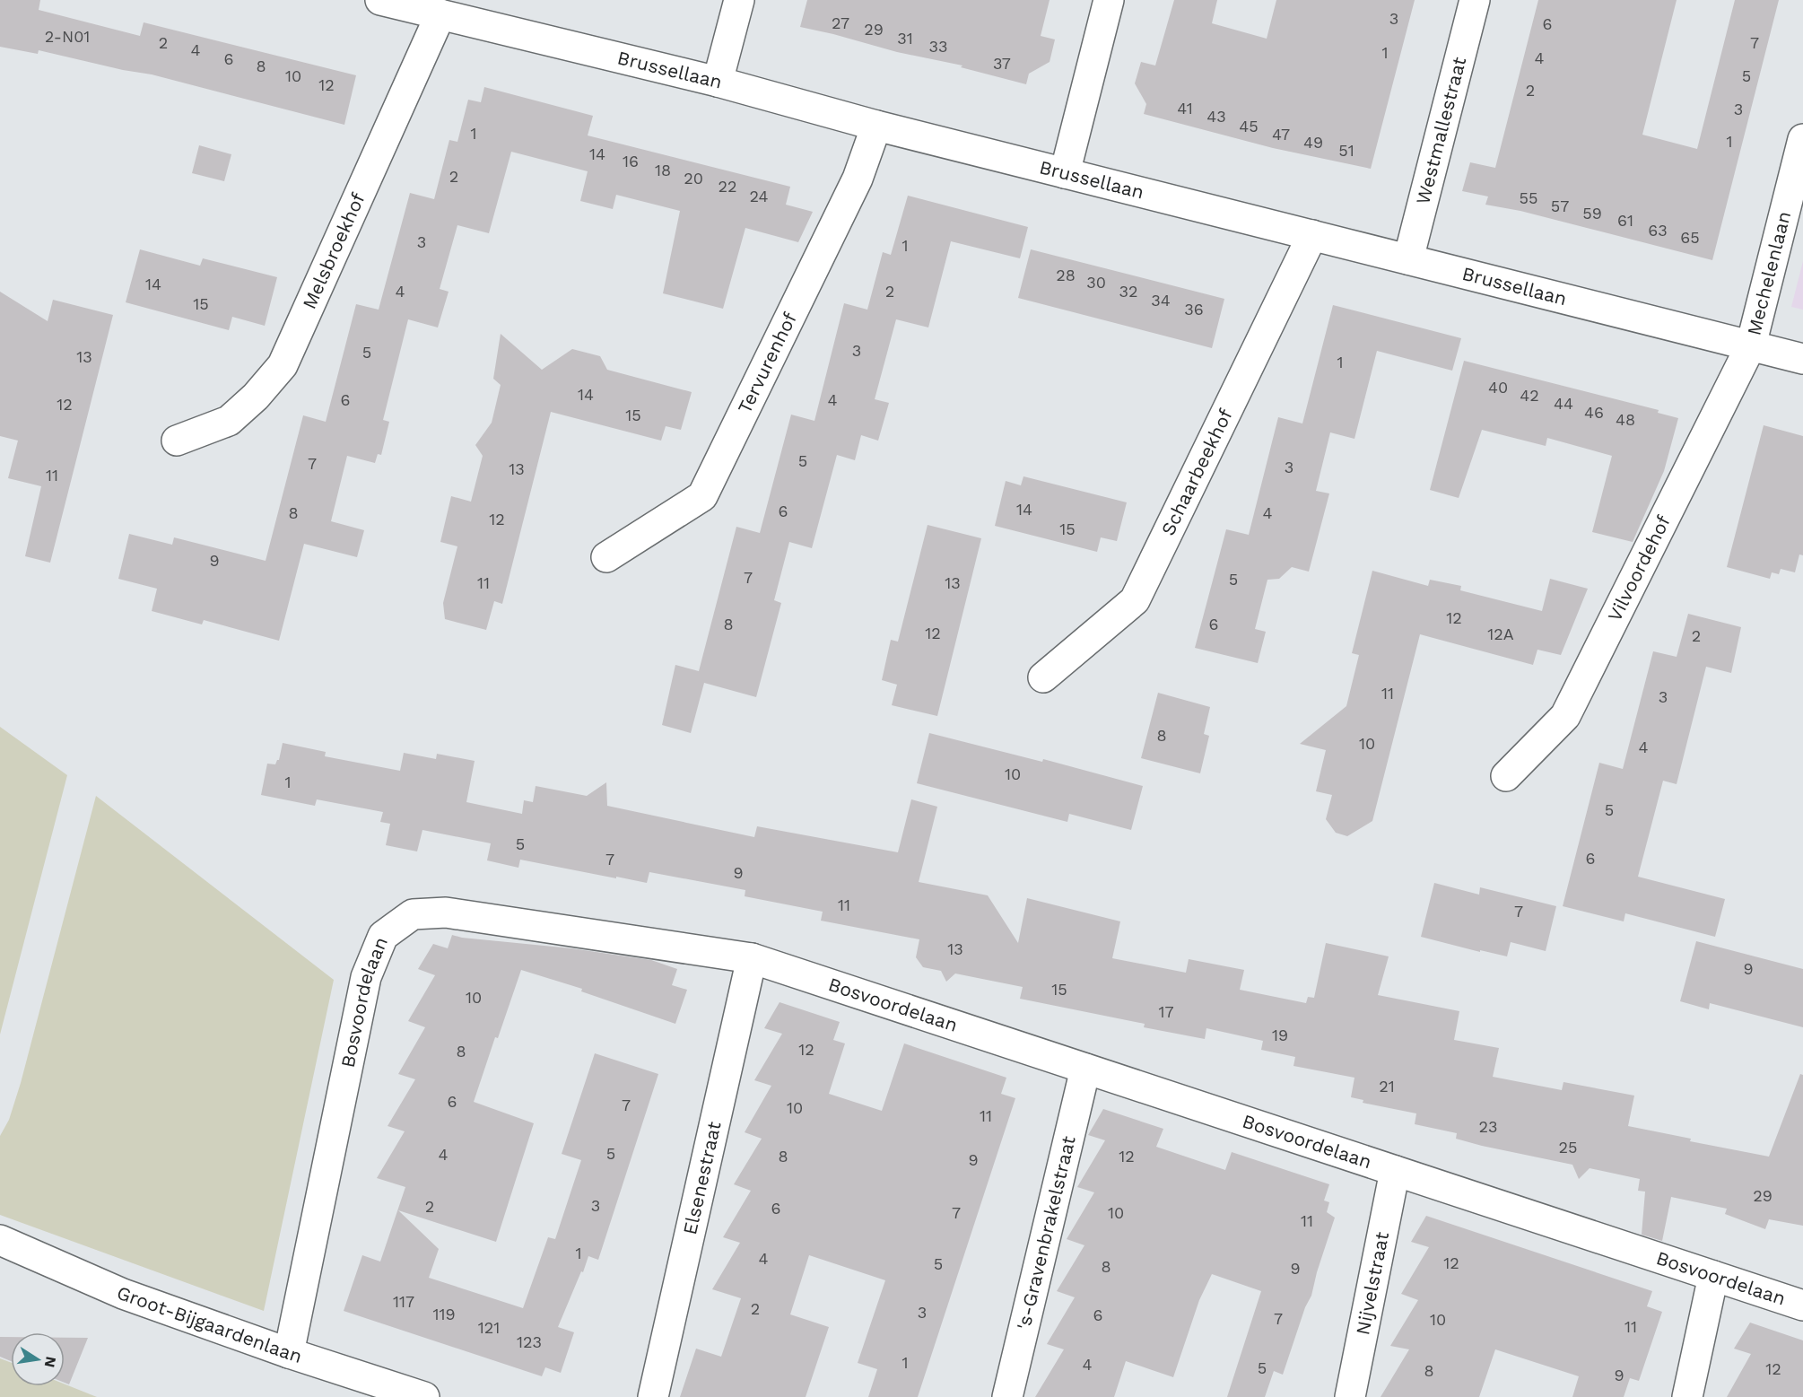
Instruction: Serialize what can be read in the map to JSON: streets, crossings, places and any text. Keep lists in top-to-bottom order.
{
  "streets": {
    "street": [
      "Brussellaan",
      "Westmallestraat",
      "Melsbroekhof",
      "Mechelenlaan",
      "Tervurenhof",
      "Schaarbeekhof",
      "Vilvoordehof",
      "Bosvoordelaan",
      "Elsenestraat",
      "'s-Gravenbrakelstraat",
      "Nijvelstraat",
      "Groot-Bijgaardenlaan"
    ]
  },
  "crossings": [
    ["Brussellaan", "Westmallestraat"],
    ["Brussellaan", "Melsbroekhof"],
    ["Brussellaan", "Mechelenlaan"],
    ["Brussellaan", "Tervurenhof"],
    ["Brussellaan", "Schaarbeekhof"],
    ["Brussellaan", "Vilvoordehof"],
    ["Mechelenlaan", "Vilvoordehof"],
    ["Bosvoordelaan", "Elsenestraat"],
    ["Bosvoordelaan", "'s-Gravenbrakelstraat"],
    ["Bosvoordelaan", "Nijvelstraat"],
    ["Bosvoordelaan", "Groot-Bijgaardenlaan"]
  ],
  "house_numbers": [
    "3",
    "27",
    "6",
    "29",
    "2-N01",
    "31",
    "2",
    "7",
    "33",
    "4",
    "1",
    "4",
    "6",
    "37",
    "8",
    "10",
    "5",
    "12",
    "2",
    "41",
    "3",
    "43",
    "45",
    "1",
    "47",
    "1",
    "49",
    "51",
    "14",
    "16",
    "18",
    "2",
    "20",
    "22",
    "24",
    "55",
    "57",
    "59",
    "61",
    "63",
    "65",
    "3",
    "1",
    "28",
    "30",
    "14",
    "4",
    "2",
    "32",
    "34",
    "15",
    "36",
    "3",
    "5",
    "13",
    "1",
    "40",
    "14",
    "42",
    "6",
    "4",
    "44",
    "12",
    "46",
    "15",
    "48",
    "5",
    "7",
    "3",
    "13",
    "11",
    "14",
    "6",
    "8",
    "4",
    "12",
    "15",
    "9",
    "7",
    "5",
    "11",
    "13",
    "12",
    "8",
    "6",
    "12",
    "12A",
    "2",
    "11",
    "3",
    "8",
    "10",
    "4",
    "10",
    "1",
    "5",
    "5",
    "6",
    "7",
    "9",
    "11",
    "7",
    "13",
    "9",
    "15",
    "10",
    "17",
    "19",
    "12",
    "8",
    "21",
    "6",
    "7",
    "10",
    "11",
    "23",
    "25",
    "5",
    "4",
    "8",
    "12",
    "9",
    "29",
    "3",
    "2",
    "6",
    "7",
    "10",
    "11",
    "1",
    "4",
    "12",
    "5",
    "8",
    "9",
    "117",
    "2",
    "3",
    "119",
    "6",
    "7",
    "10",
    "11",
    "121",
    "123",
    "1",
    "4",
    "5",
    "12",
    "8",
    "9"
  ],
  "north": "right"
}
